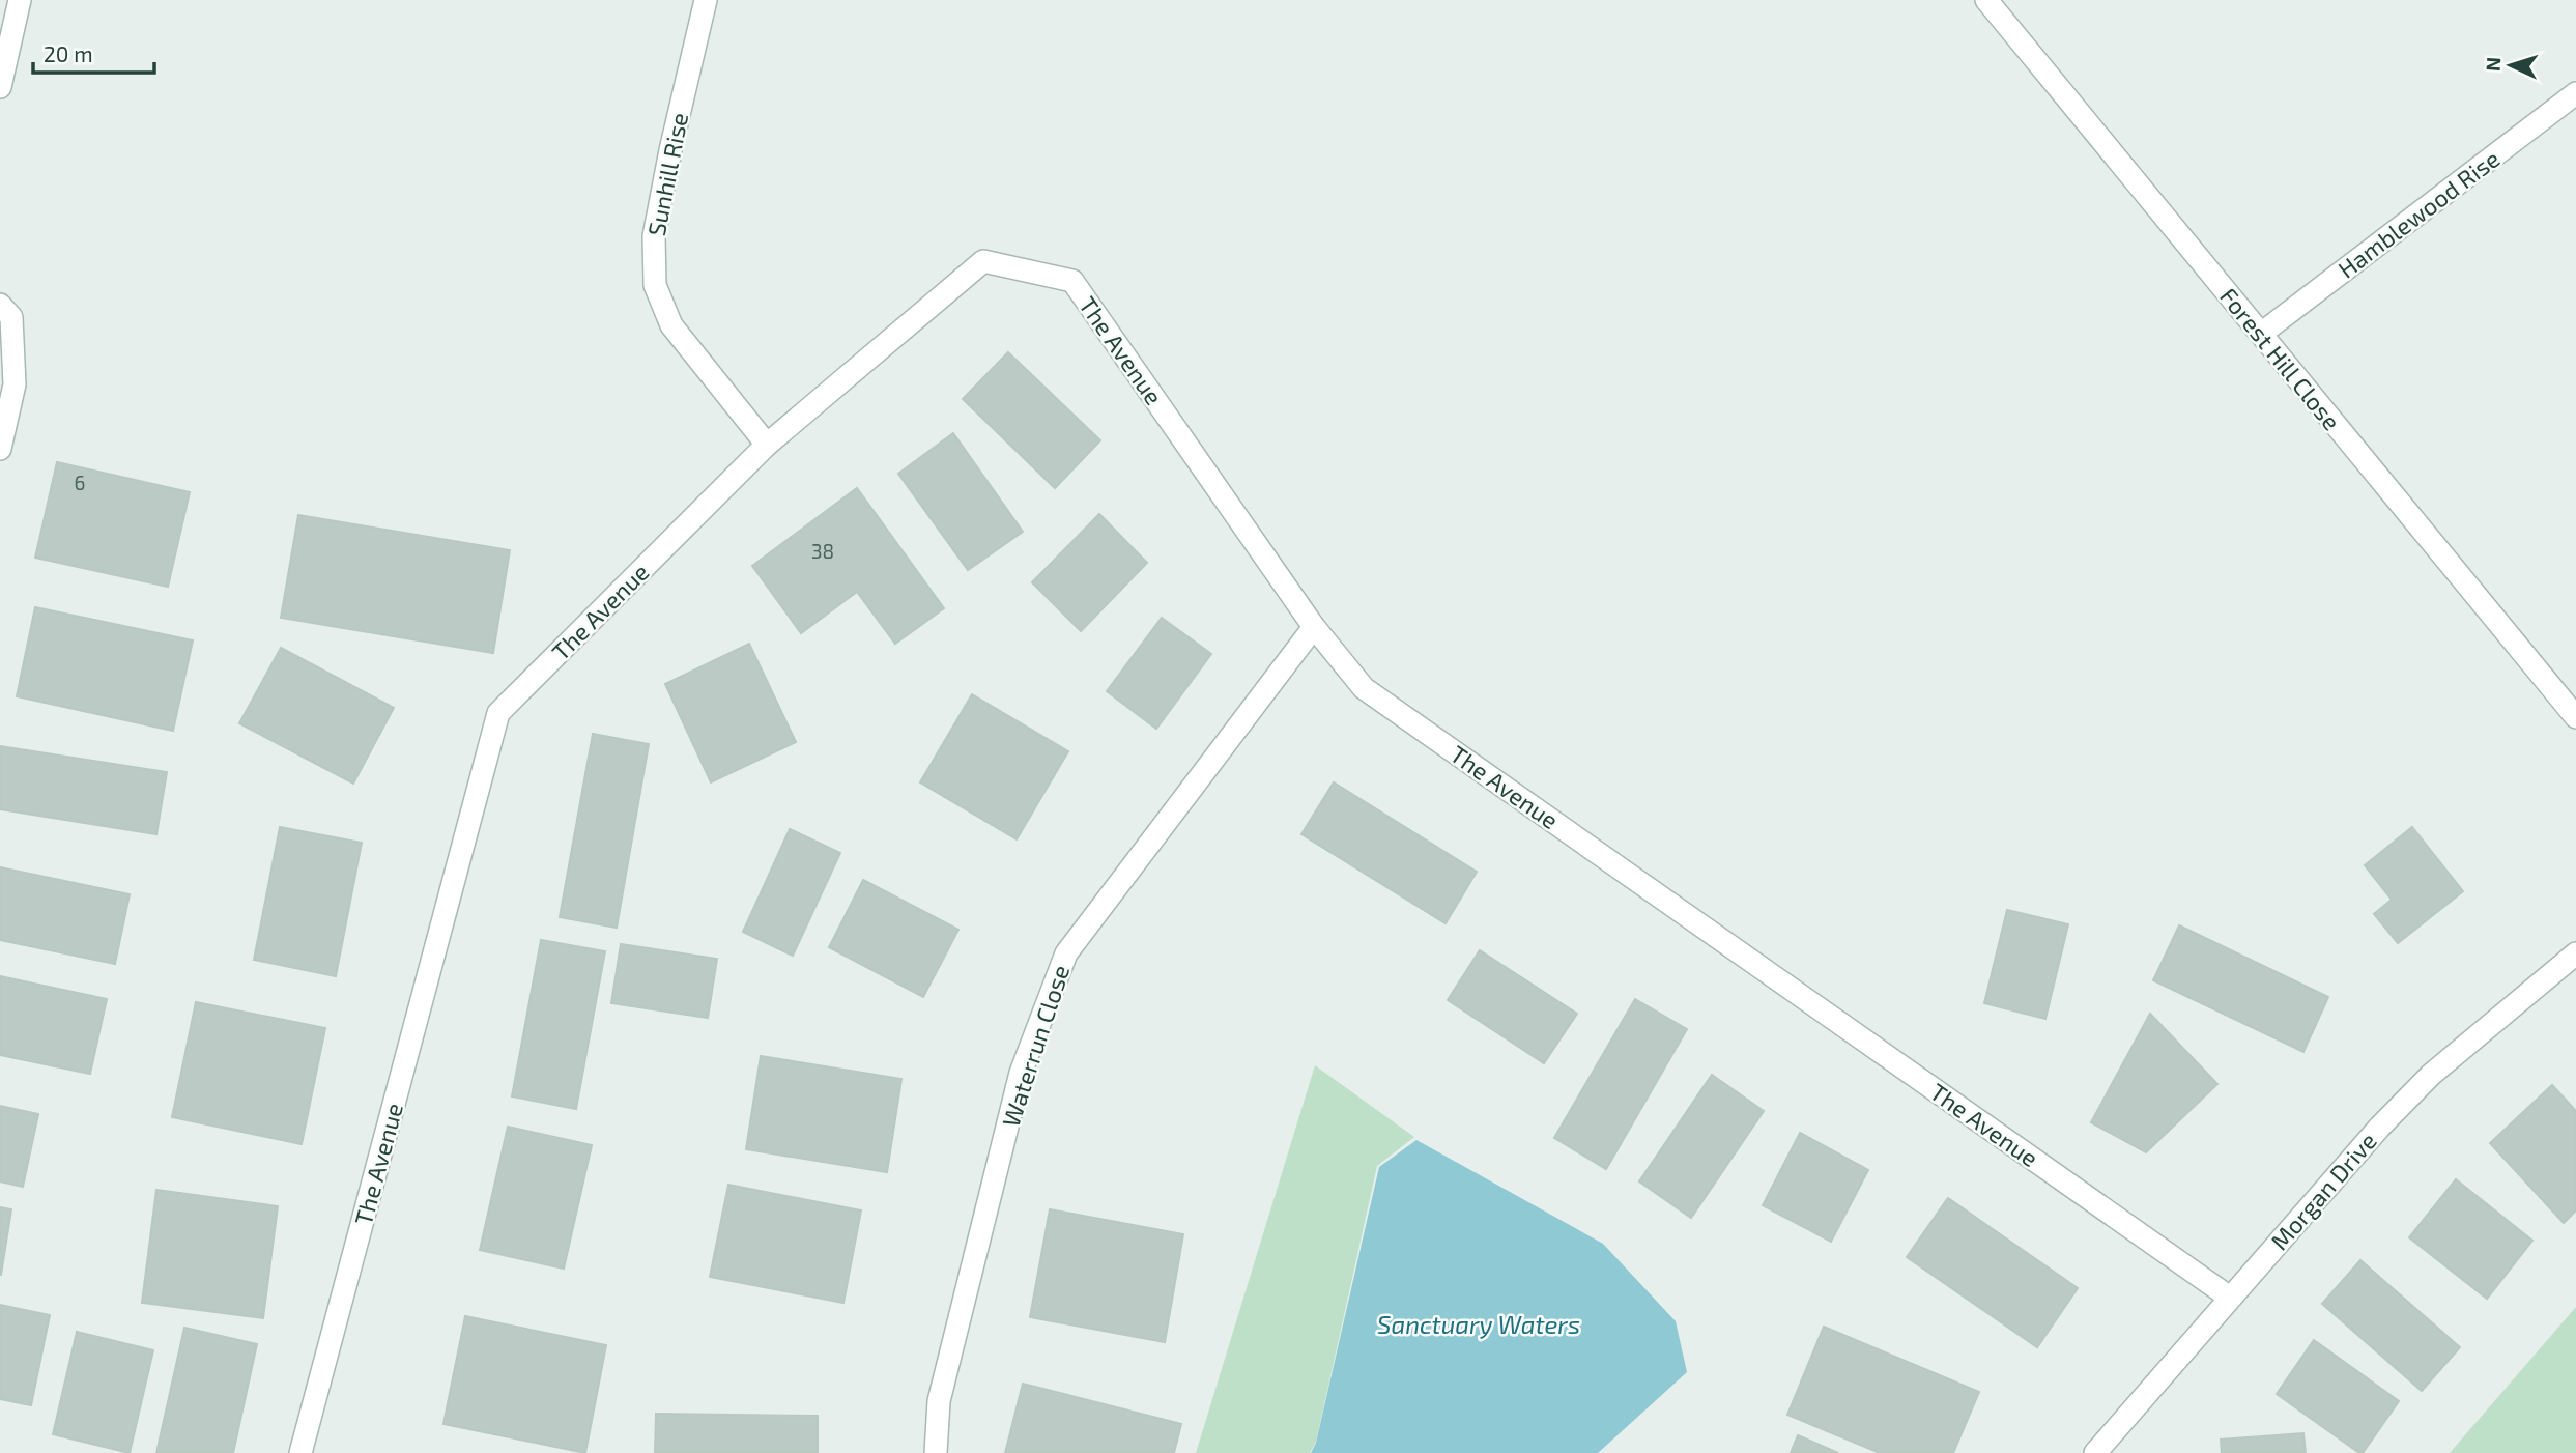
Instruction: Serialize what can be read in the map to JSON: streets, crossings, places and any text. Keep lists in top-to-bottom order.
{
  "streets": {
    "street": [
      "Sunhill Rise",
      "Hamblewood Rise",
      "The Avenue",
      "Forest Hill Close",
      "Waterrun Close",
      "Morgan Drive"
    ]
  },
  "crossings": [
    ["Sunhill Rise", "The Avenue"],
    ["Hamblewood Rise", "Forest Hill Close"],
    ["The Avenue", "Waterrun Close"],
    ["The Avenue", "Morgan Drive"]
  ],
  "water": ["Sanctuary Waters"],
  "house_numbers": ["6", "38"],
  "scale_bar": "20 m",
  "north": "left"
}
